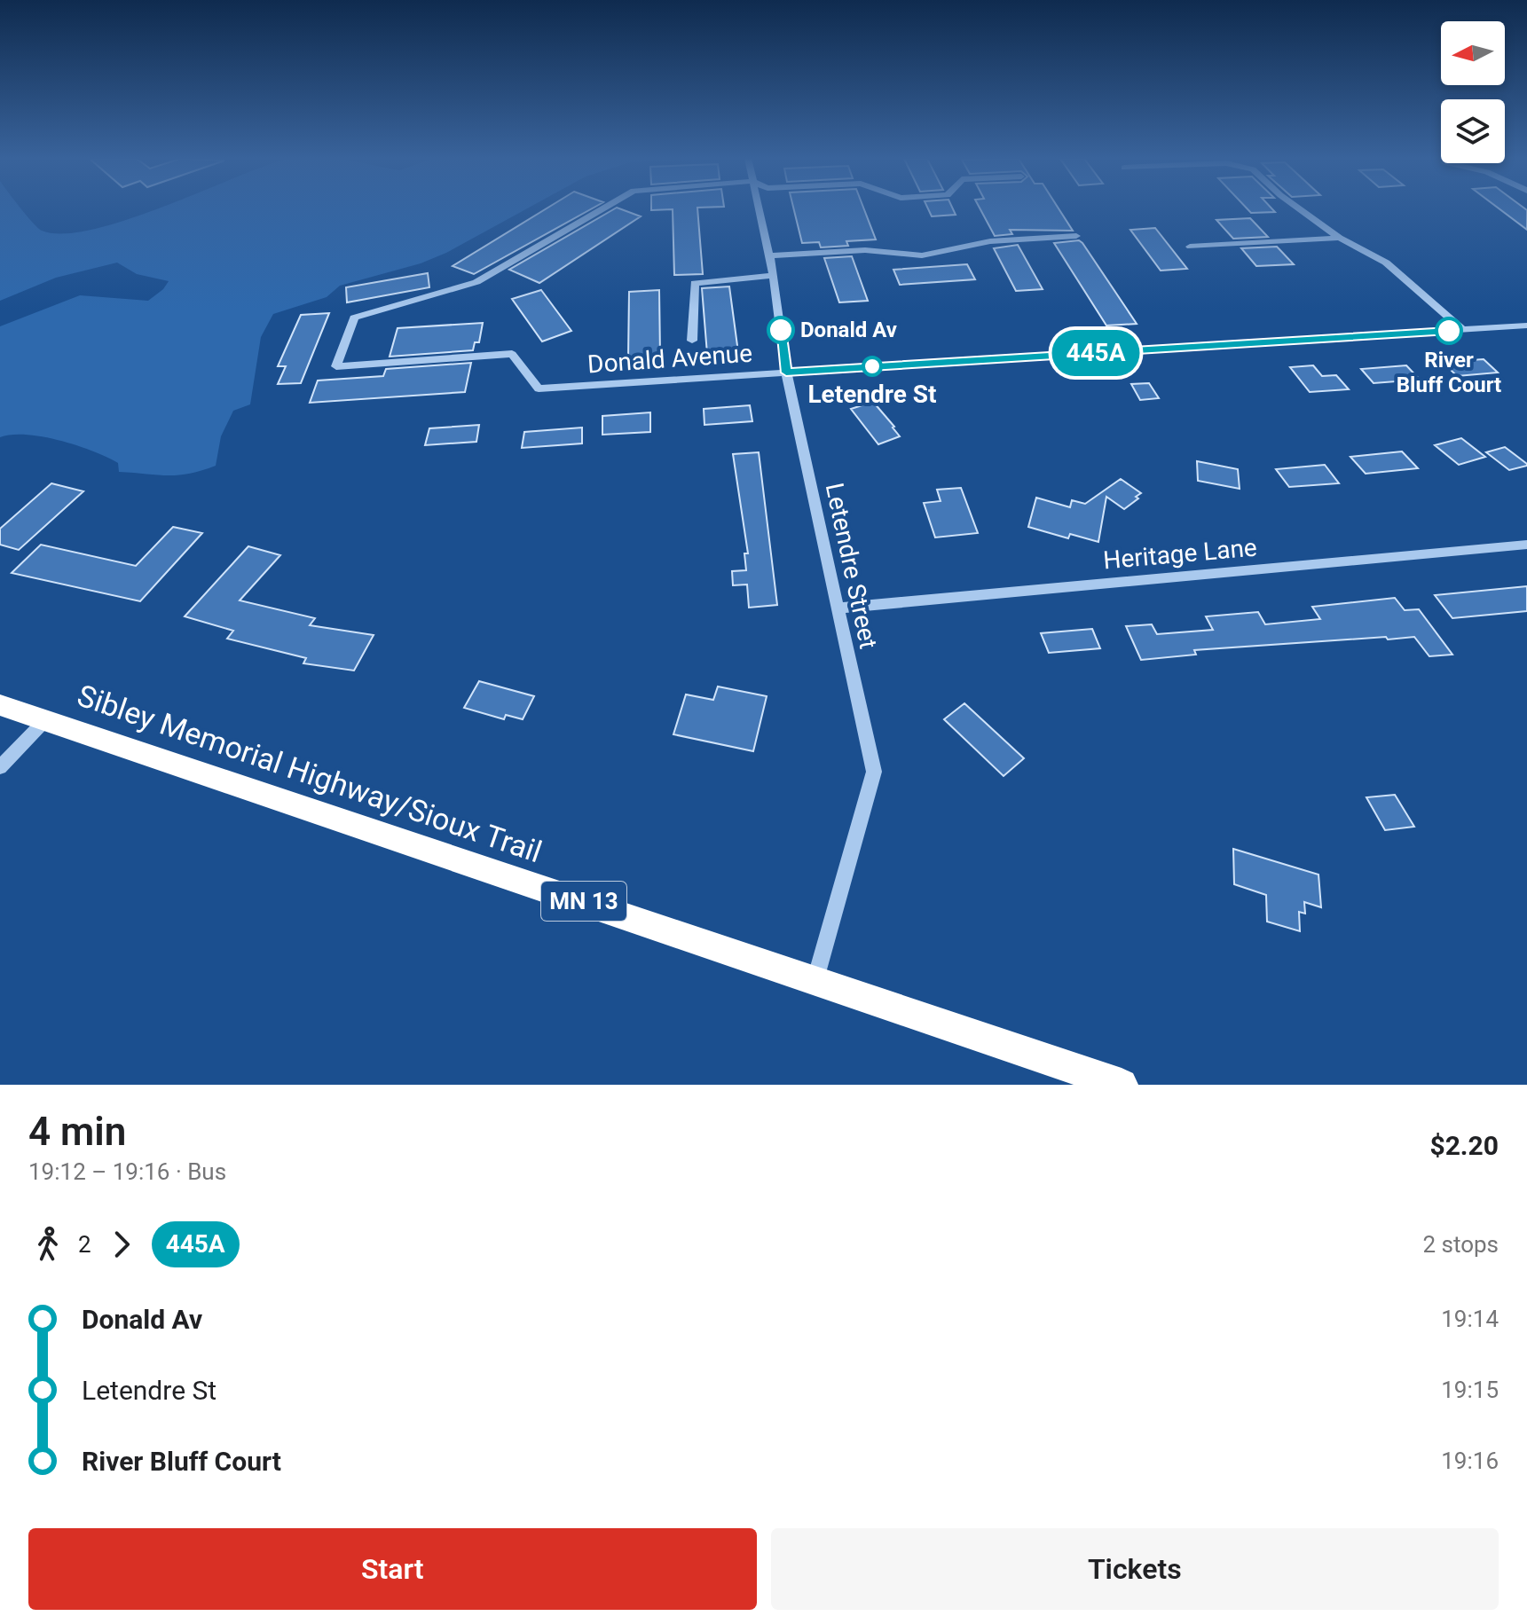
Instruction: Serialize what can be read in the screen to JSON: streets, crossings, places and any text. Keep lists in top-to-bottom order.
{
  "streets": {
    "highway": ["Sibley Memorial Highway/Sioux Trail", "MN 13"],
    "street": ["Donald Avenue", "Heritage Lane", "Letendre Street"]
  },
  "crossings": [
    ["Donald Avenue", "Letendre Street"],
    ["Heritage Lane", "Letendre Street"],
    ["Letendre Street", "Sibley Memorial Highway/Sioux Trail"]
  ],
  "places": ["Donald Av", "River Bluff Court", "Letendre St"],
  "lines": ["bus line 445A"],
  "north": "left",
  "page": {
    "on_map": "445A",
    "heading": ["4 min", "19:12 – 19:16 · Bus", "$2.20"],
    "legs": ["2", "445A", "2 stops"],
    "list": [
      {
        "name": "Donald Av",
        "value": "19:14"
      },
      {
        "name": "Letendre St",
        "value": "19:15"
      },
      {
        "name": "River Bluff Court",
        "value": "19:16"
      }
    ],
    "buttons": ["Start", "Tickets"]
  }
}
